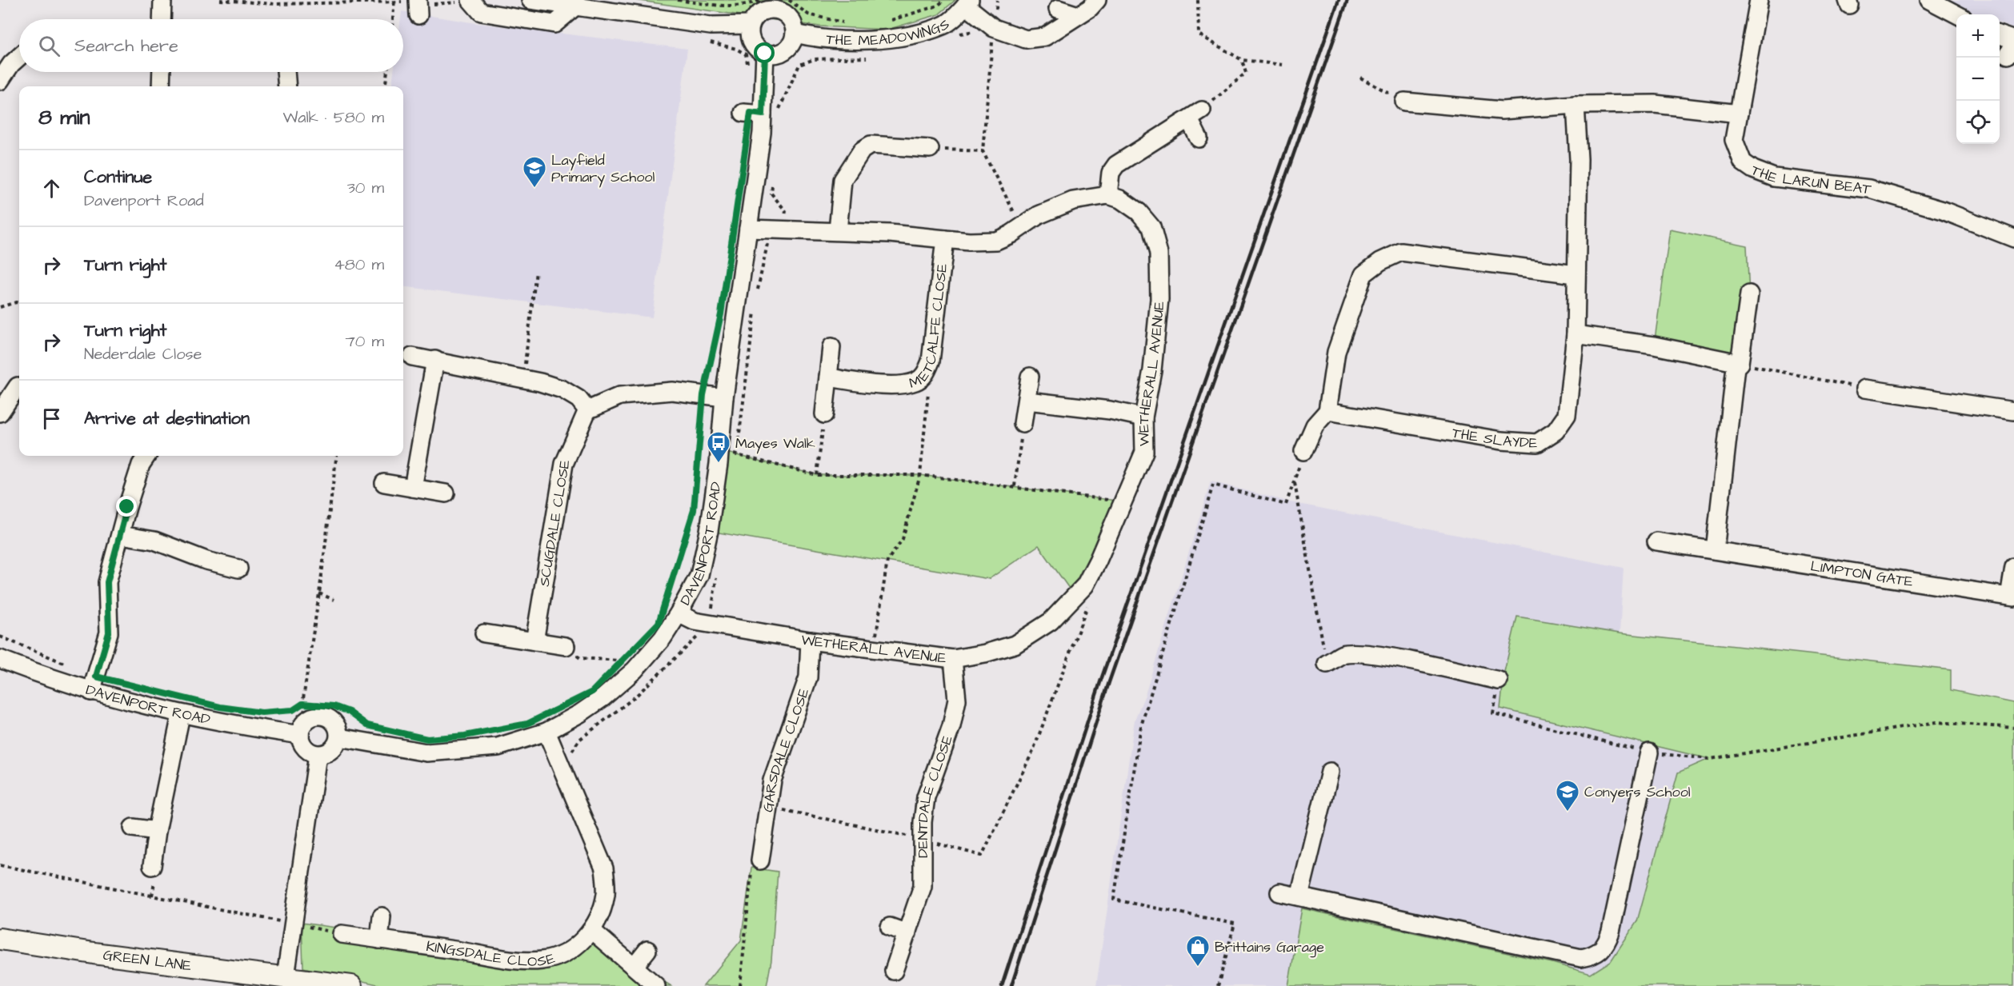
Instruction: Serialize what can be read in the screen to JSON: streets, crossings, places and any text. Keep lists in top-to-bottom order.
{
  "streets": {
    "main road": ["GREEN LANE"],
    "street": [
      "THE MEADOWINGS",
      "THE LARUN BEAT",
      "METCALFE CLOSE",
      "WETHERALL AVENUE",
      "THE SLAYDE",
      "SCUGDALE CLOSE",
      "DAVENPORT ROAD",
      "LIMPTON GATE",
      "GARSDALE CLOSE",
      "DENTDALE CLOSE",
      "KINGSDALE CLOSE"
    ]
  },
  "crossings": [
    ["THE MEADOWINGS", "DAVENPORT ROAD"],
    ["WETHERALL AVENUE", "DAVENPORT ROAD"],
    ["WETHERALL AVENUE", "GARSDALE CLOSE"],
    ["WETHERALL AVENUE", "DENTDALE CLOSE"],
    ["DAVENPORT ROAD", "KINGSDALE CLOSE"]
  ],
  "places": {
    "school or university": ["Layfield Primary School", "Conyers School"],
    "bus stop": ["Mayes Walk"],
    "shop": ["Brittains Garage"]
  },
  "page": {
    "map_buttons": ["+", "−"],
    "search": "Search here",
    "heading": ["8 min", "Walk · 580 m"],
    "list": [
      ["Continue", "Davenport Road", "30 m"],
      ["Turn right", "480 m"],
      ["Turn right", "Nederdale Close", "70 m"],
      "Arrive at destination"
    ]
  }
}
